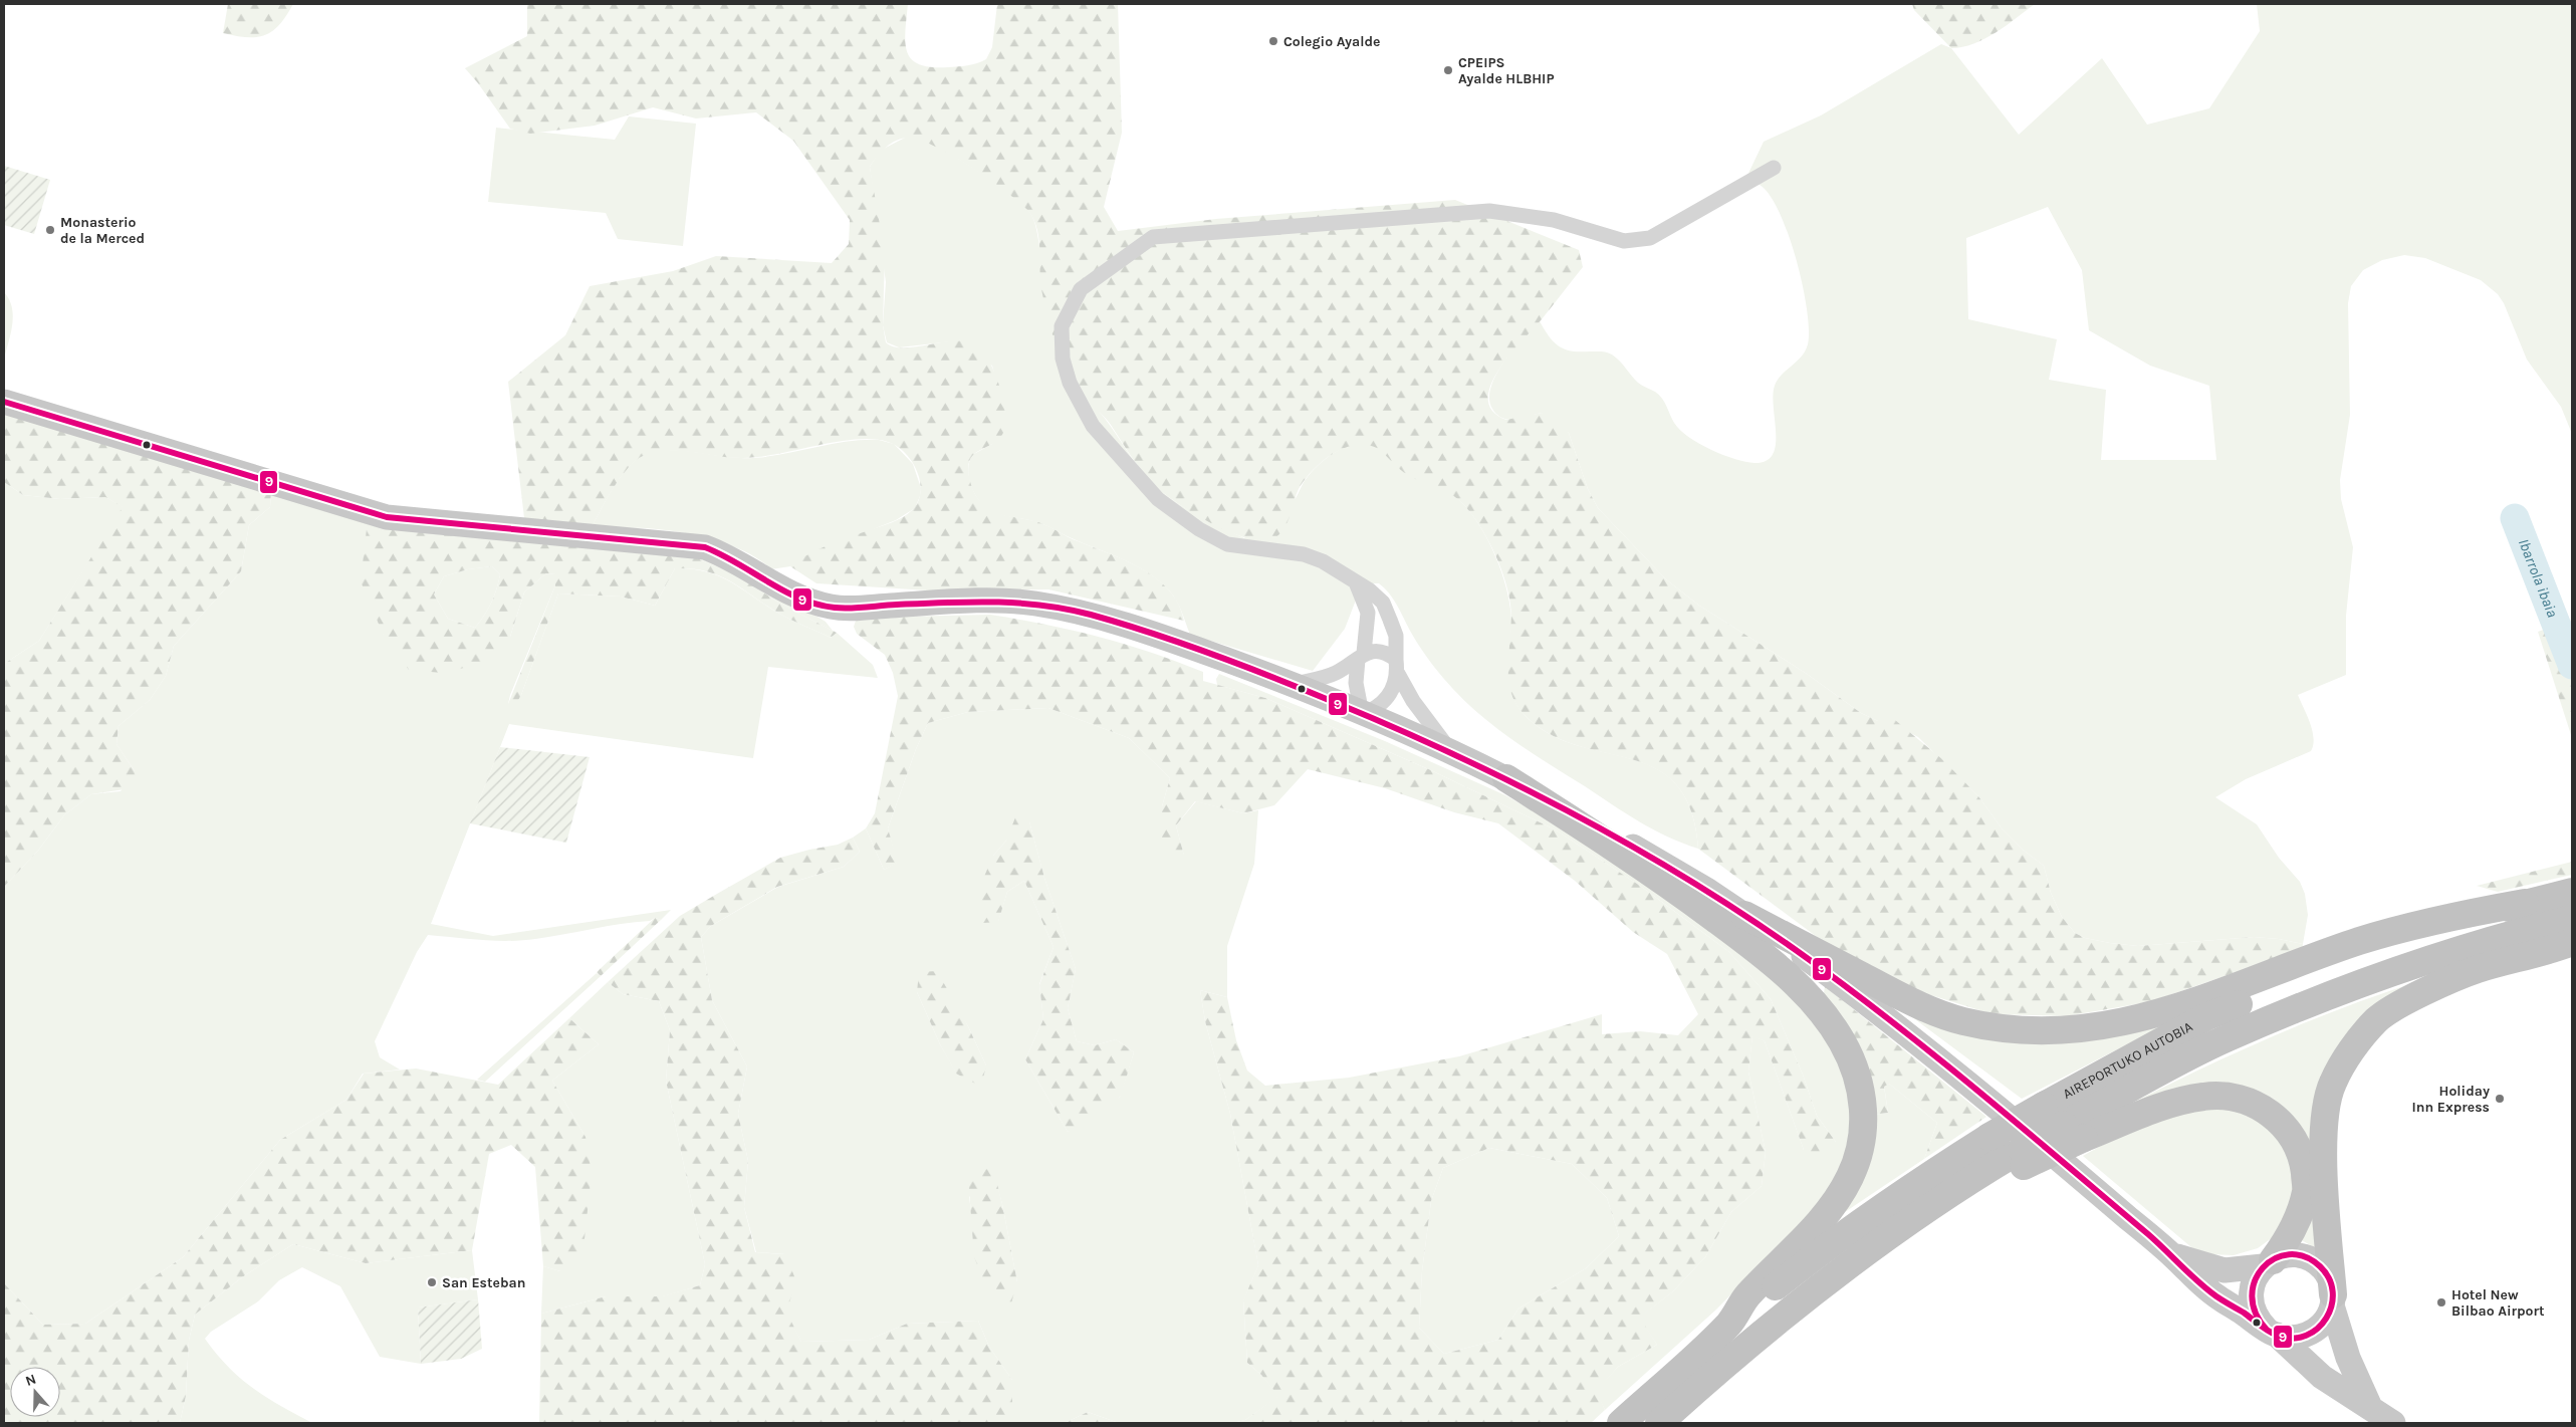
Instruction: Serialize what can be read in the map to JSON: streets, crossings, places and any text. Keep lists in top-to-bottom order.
{
  "streets": {
    "highway": ["AIREPORTUKO AUTOBIA"]
  },
  "water": ["Ibarrola ibaia"],
  "places": [
    "Colegio Ayalde",
    "CPEIPS Ayalde HLBHIP",
    "Monasterio de la Merced",
    "Holiday Inn Express",
    "San Esteban",
    "Hotel New Bilbao Airport"
  ],
  "lines": ["transit line 9"],
  "north": "top"
}
